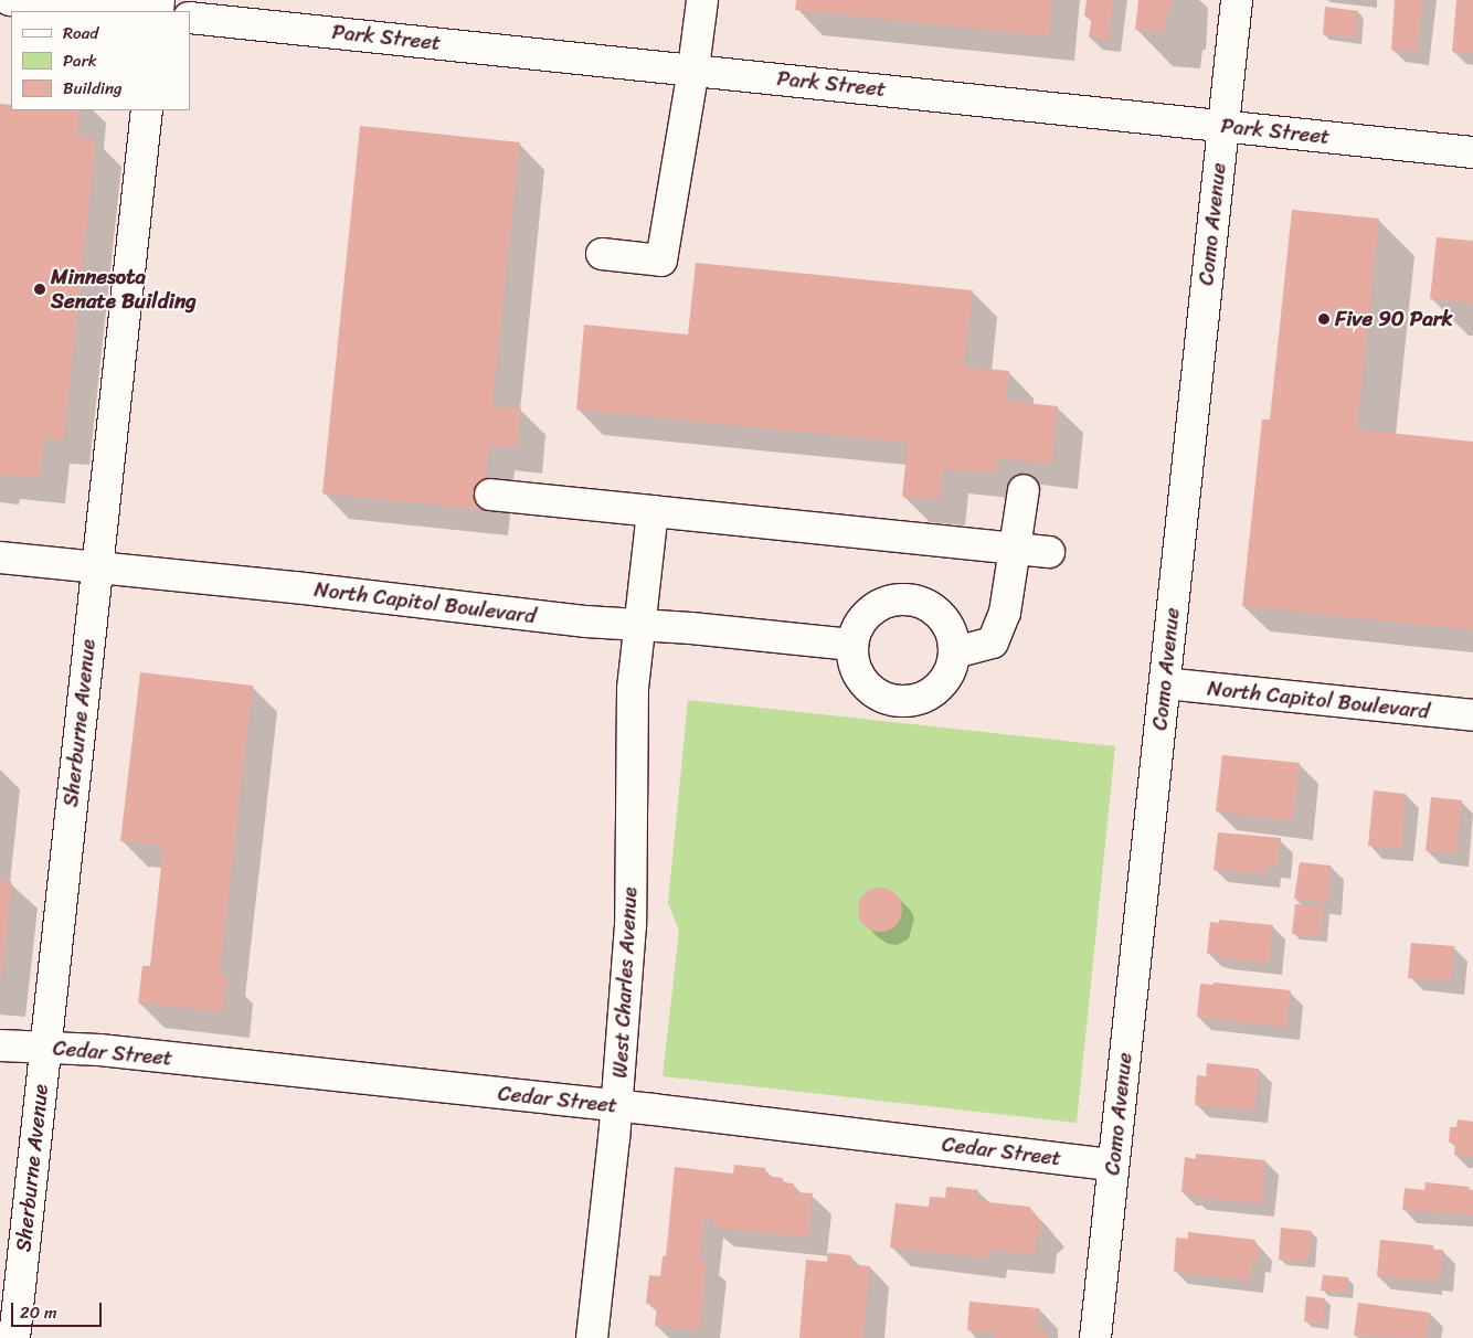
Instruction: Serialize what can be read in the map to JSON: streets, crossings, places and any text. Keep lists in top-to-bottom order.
{
  "streets": {
    "street": [
      "Park Street",
      "Como Avenue",
      "North Capitol Boulevard",
      "Sherburne Avenue",
      "West Charles Avenue",
      "Cedar Street"
    ]
  },
  "crossings": [
    ["Park Street", "Como Avenue"],
    ["Como Avenue", "North Capitol Boulevard"],
    ["Como Avenue", "Cedar Street"],
    ["North Capitol Boulevard", "Sherburne Avenue"],
    ["North Capitol Boulevard", "West Charles Avenue"],
    ["Sherburne Avenue", "Cedar Street"],
    ["West Charles Avenue", "Cedar Street"]
  ],
  "places": ["Minnesota Senate Building", "Five 90 Park"],
  "legend": ["Road", "Park", "Building"],
  "scale_bar": "20 m"
}
